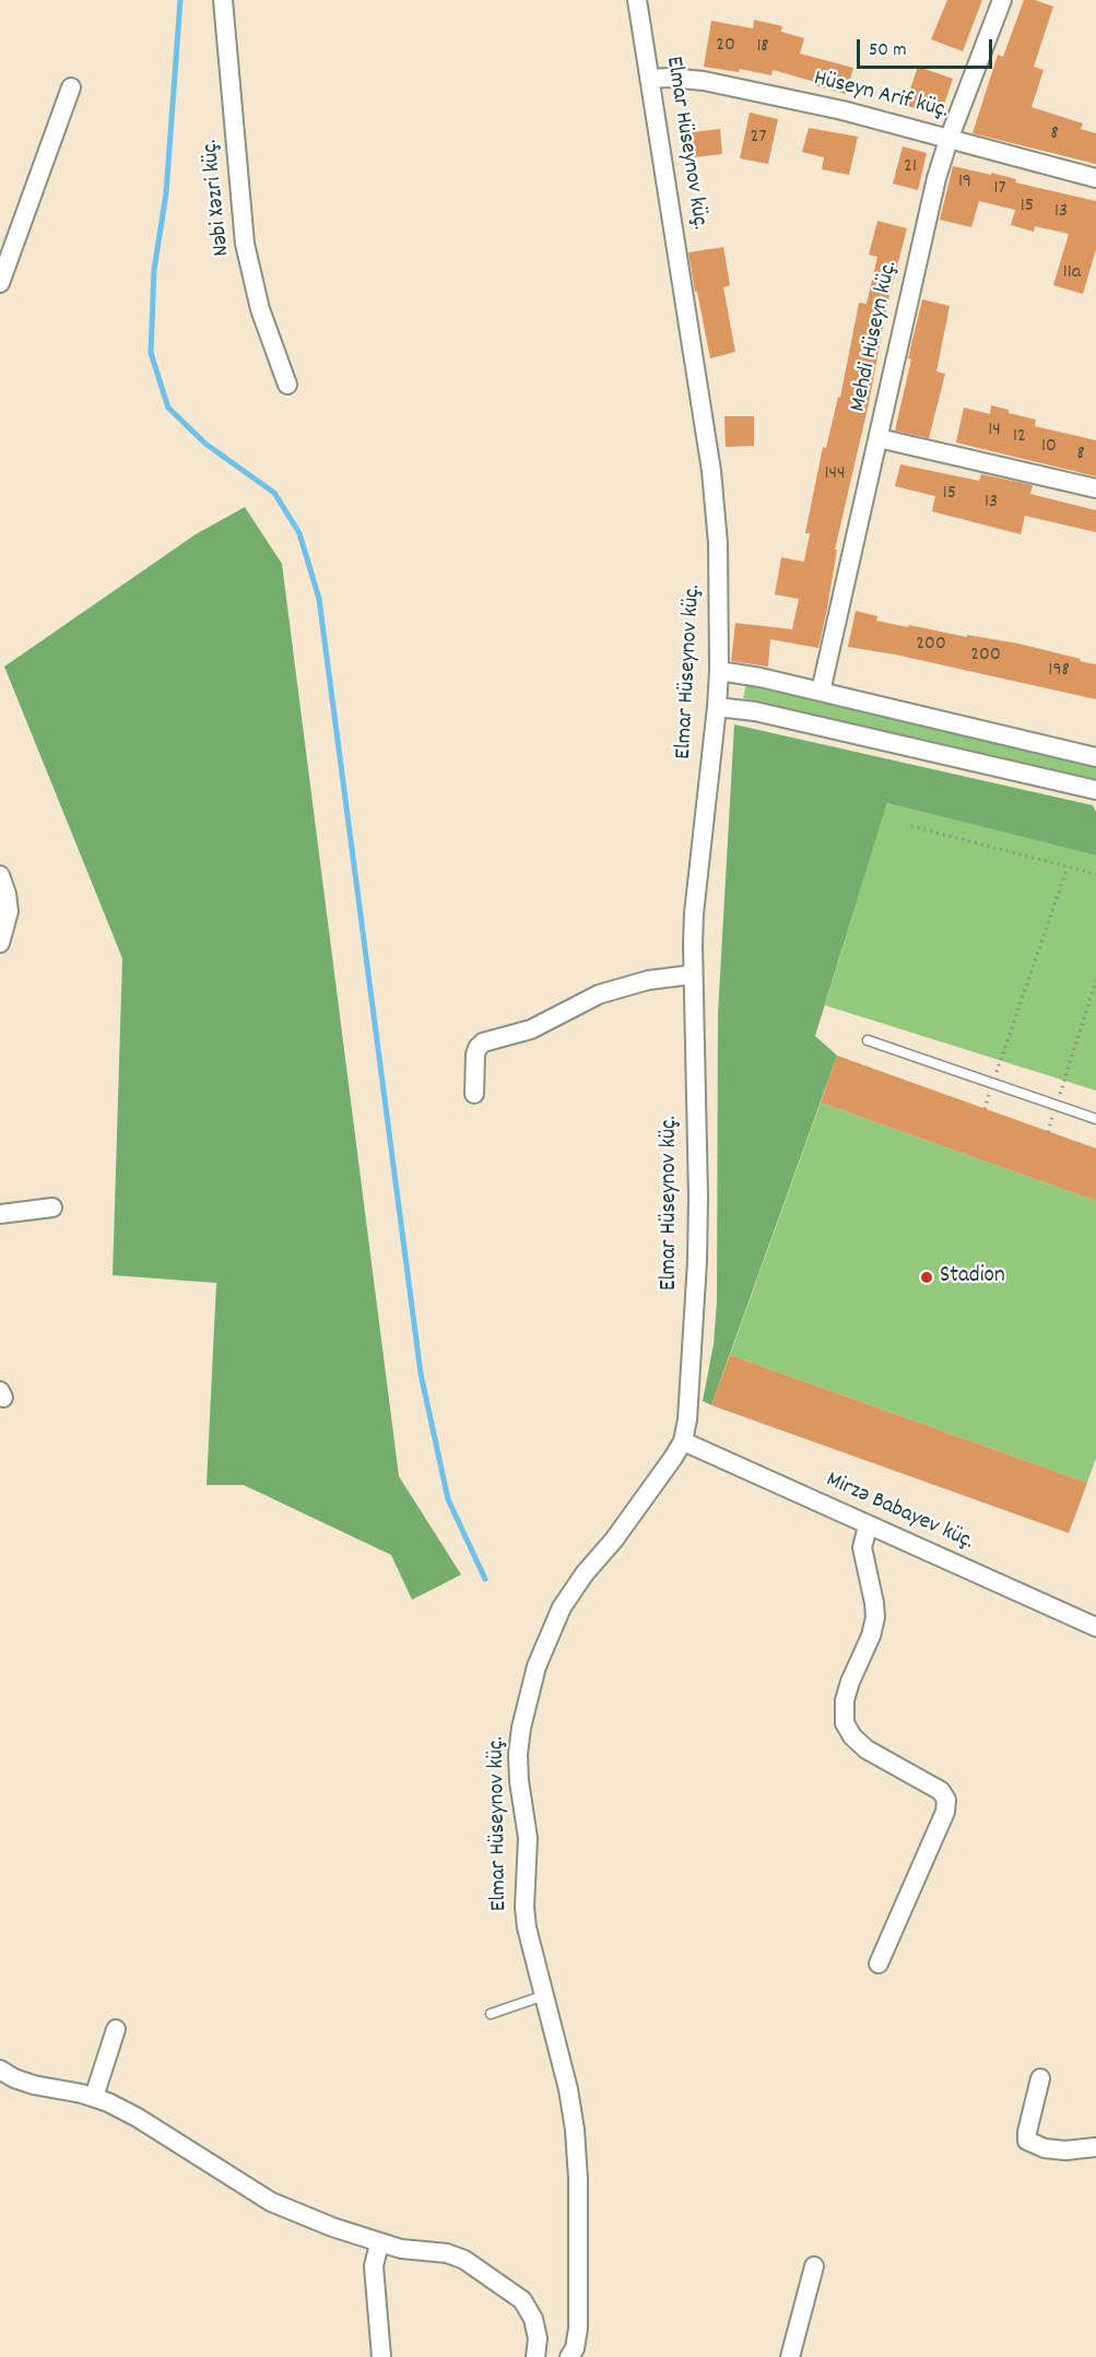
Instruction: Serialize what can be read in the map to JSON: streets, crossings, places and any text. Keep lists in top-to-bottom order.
{
  "streets": {
    "street": [
      "Hüseyn Arif küç.",
      "Elmar Hüseynov küç.",
      "Nəbi Xəzri küç.",
      "Mehdi Hüseyn küç.",
      "Mirzə Babayev küç."
    ]
  },
  "crossings": [
    ["Hüseyn Arif küç.", "Elmar Hüseynov küç."],
    ["Hüseyn Arif küç.", "Mehdi Hüseyn küç."],
    ["Elmar Hüseynov küç.", "Mirzə Babayev küç."]
  ],
  "places": ["Stadion"],
  "house_numbers": [
    "20",
    "18",
    "8",
    "27",
    "21",
    "19",
    "17",
    "15",
    "13",
    "11a",
    "14",
    "12",
    "10",
    "8",
    "144",
    "15",
    "13",
    "200",
    "200",
    "198"
  ],
  "scale_bar": "50 m"
}
